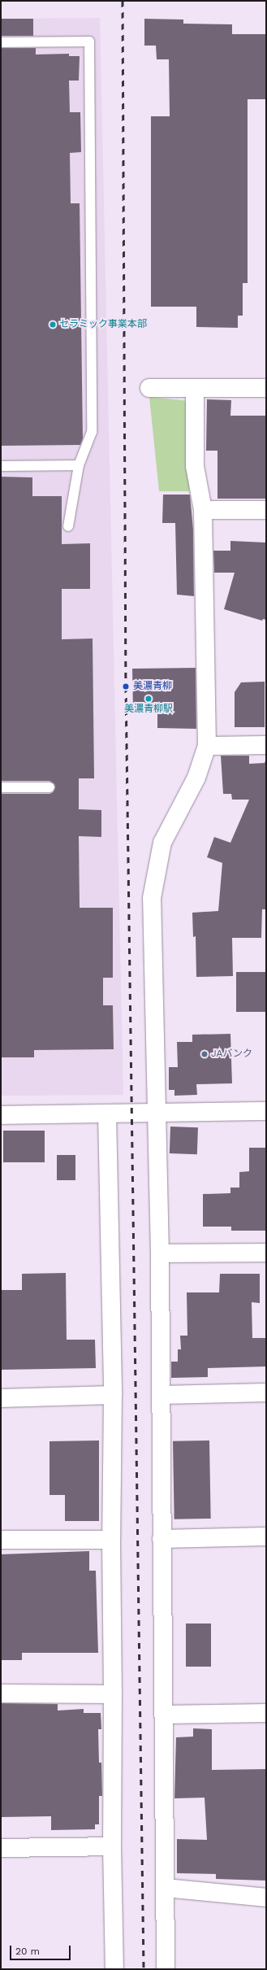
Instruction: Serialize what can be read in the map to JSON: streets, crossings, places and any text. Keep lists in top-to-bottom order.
{
  "places": [
    "セラミック事業本部",
    "美濃青柳",
    "美濃青柳駅",
    "JAバンク"
  ],
  "scale_bar": "20 m"
}
